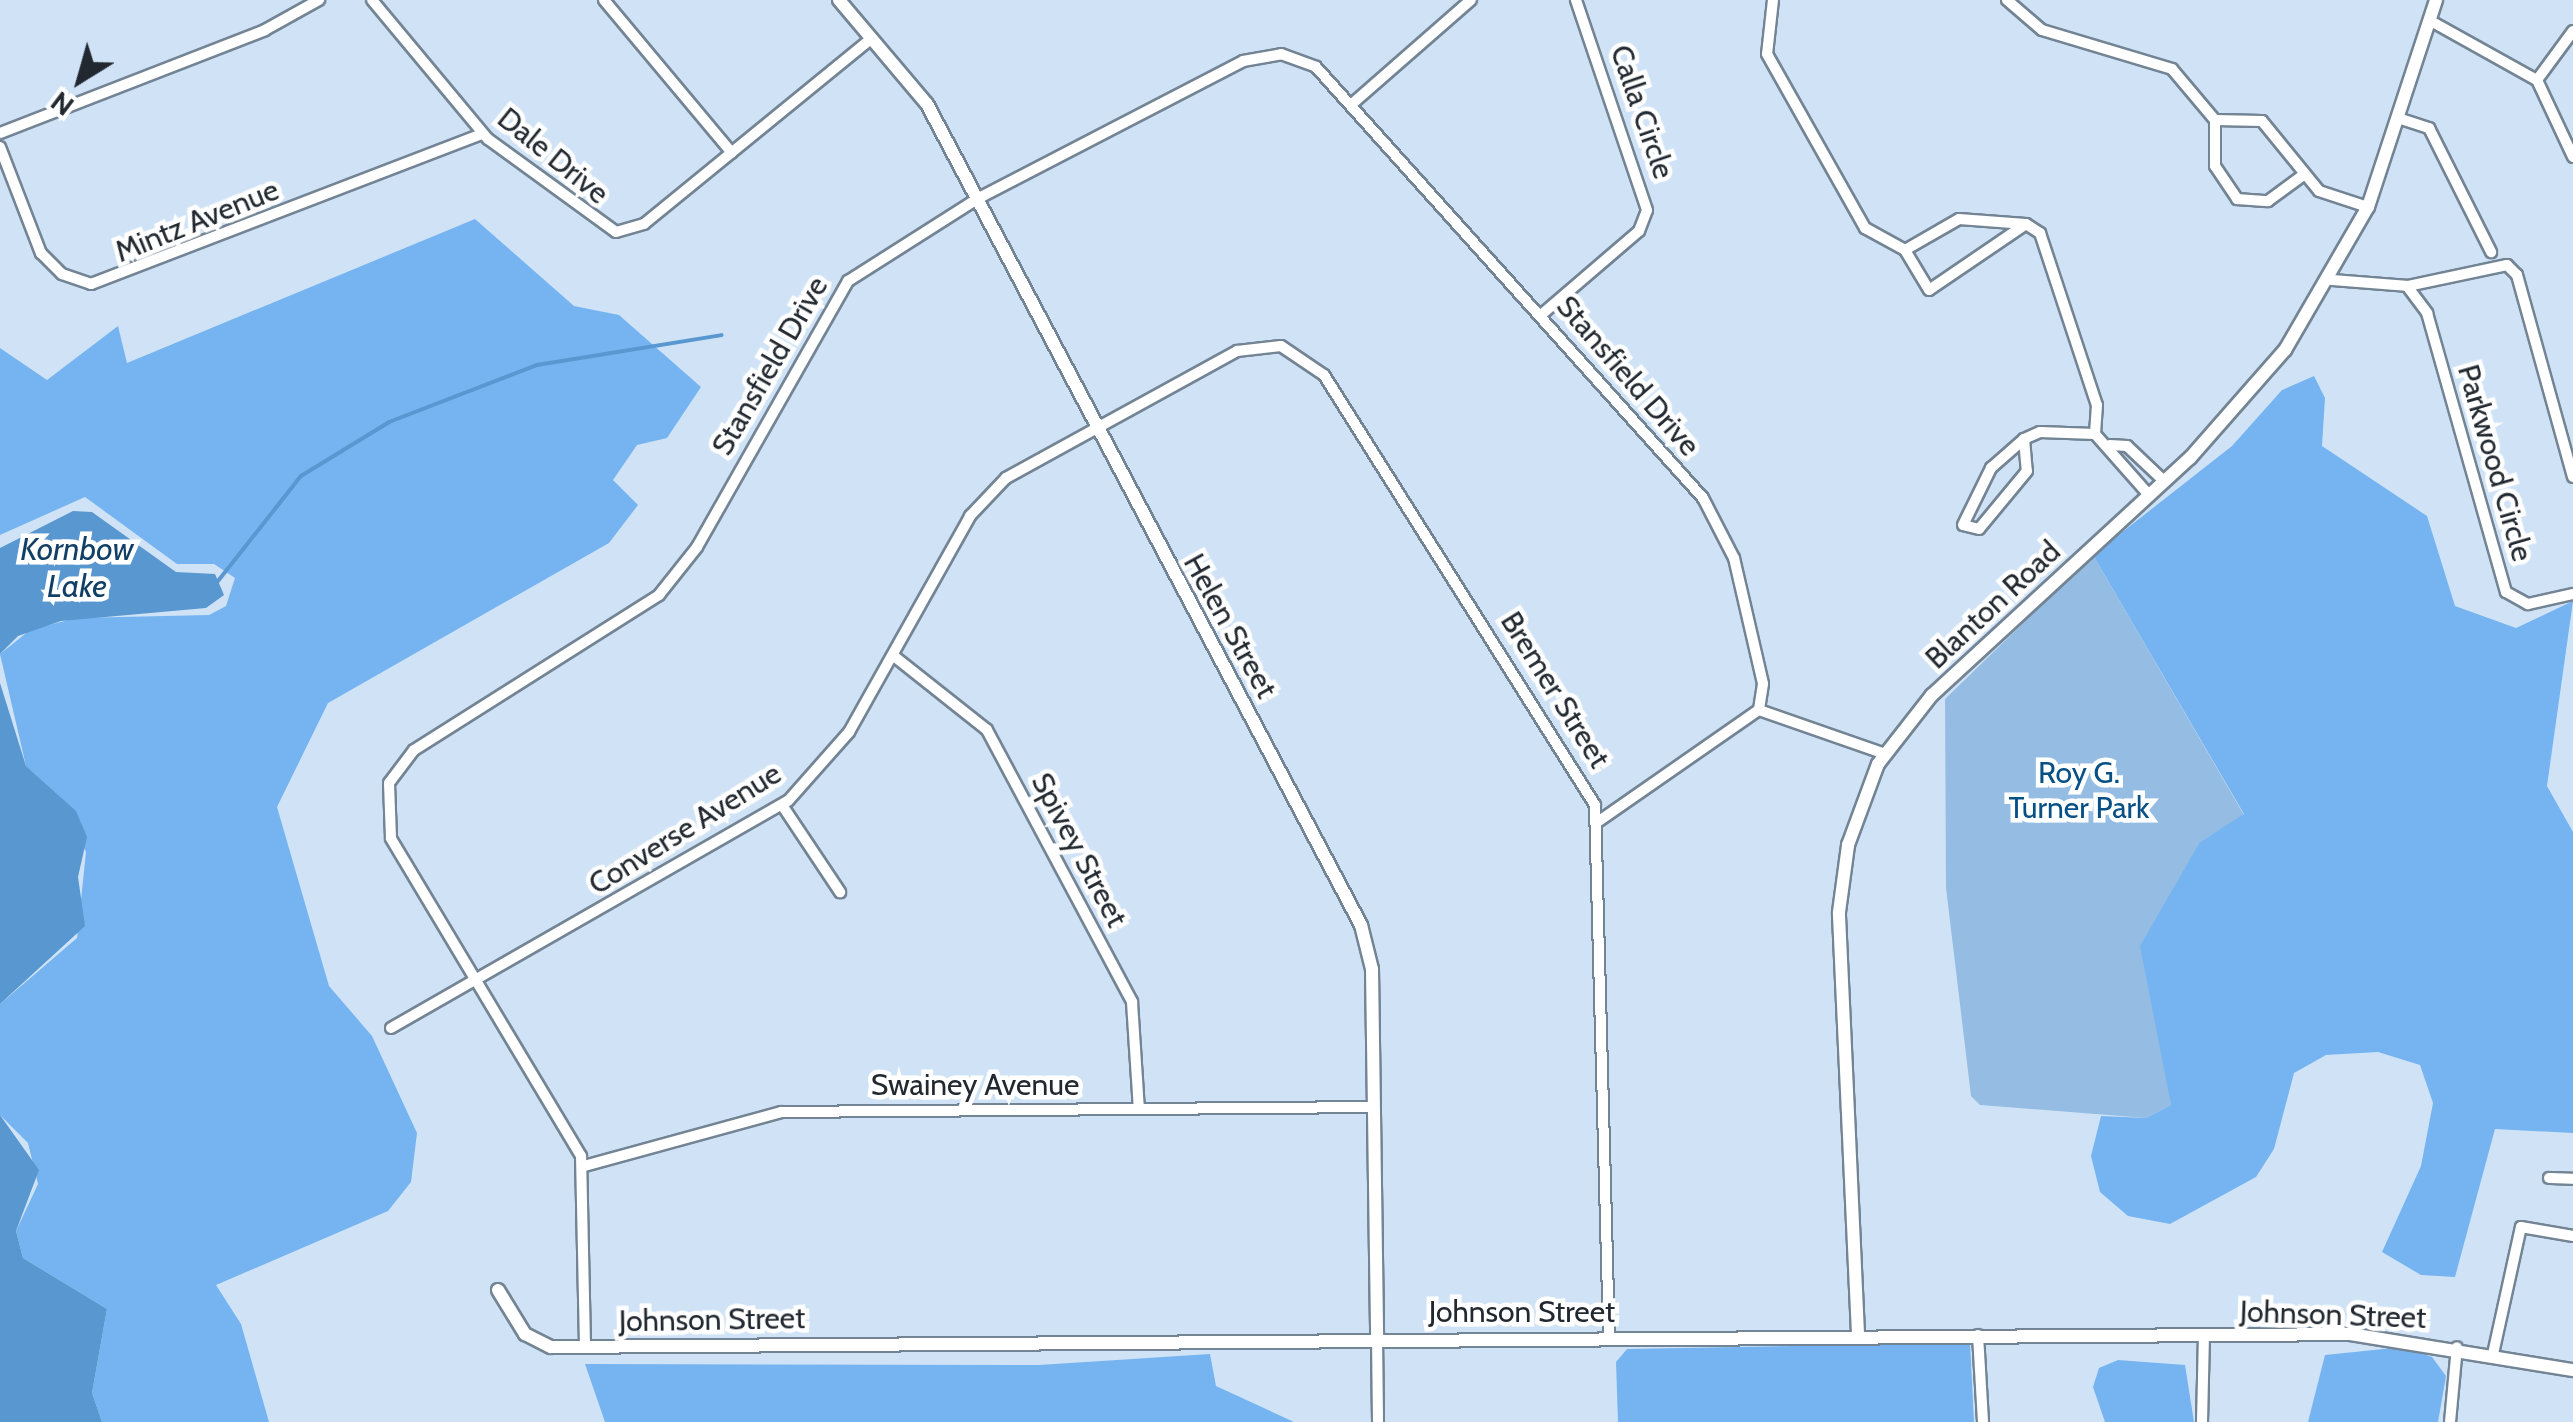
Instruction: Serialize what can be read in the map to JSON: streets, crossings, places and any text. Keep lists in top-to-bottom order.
{
  "streets": {
    "street": [
      "Calla Circle",
      "Dale Drive",
      "Mintz Avenue",
      "Stansfield Drive",
      "Parkwood Circle",
      "Blanton Road",
      "Helen Street",
      "Bremer Street",
      "Converse Avenue",
      "Spivey Street",
      "Swainey Avenue",
      "Johnson Street"
    ]
  },
  "crossings": [
    ["Calla Circle", "Stansfield Drive"],
    ["Dale Drive", "Mintz Avenue"],
    ["Dale Drive", "Helen Street"],
    ["Stansfield Drive", "Helen Street"],
    ["Stansfield Drive", "Converse Avenue"],
    ["Stansfield Drive", "Swainey Avenue"],
    ["Stansfield Drive", "Johnson Street"],
    ["Blanton Road", "Johnson Street"],
    ["Helen Street", "Bremer Street"],
    ["Helen Street", "Converse Avenue"],
    ["Helen Street", "Swainey Avenue"],
    ["Helen Street", "Johnson Street"],
    ["Bremer Street", "Converse Avenue"],
    ["Converse Avenue", "Spivey Street"],
    ["Spivey Street", "Swainey Avenue"]
  ],
  "water": ["Kornbow Lake"],
  "parks": ["Roy G. Turner Park"],
  "north": "bottom left"
}
